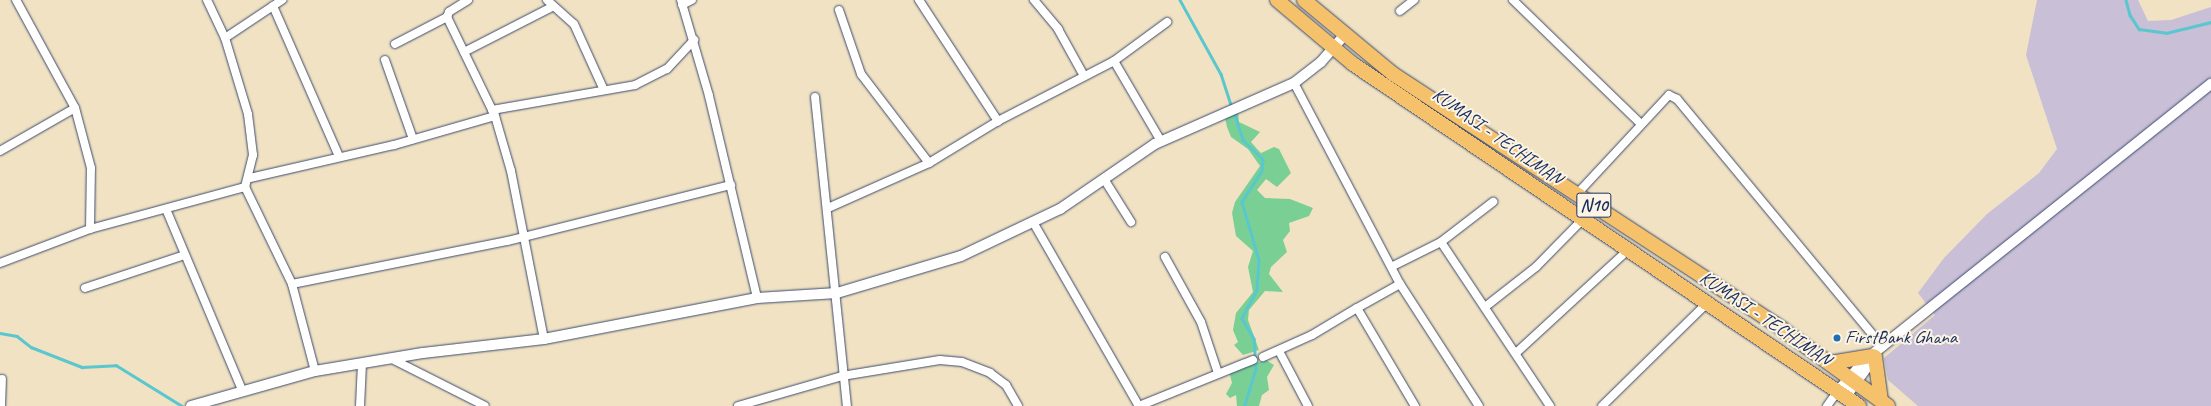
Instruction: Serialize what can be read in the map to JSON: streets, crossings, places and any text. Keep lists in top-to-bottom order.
{
  "streets": {
    "highway": ["KUMASI - TECHIMAN", "N10"]
  },
  "crossings": [
    ["KUMASI - TECHIMAN", "N10"]
  ],
  "places": ["FirstBank Ghana"]
}
